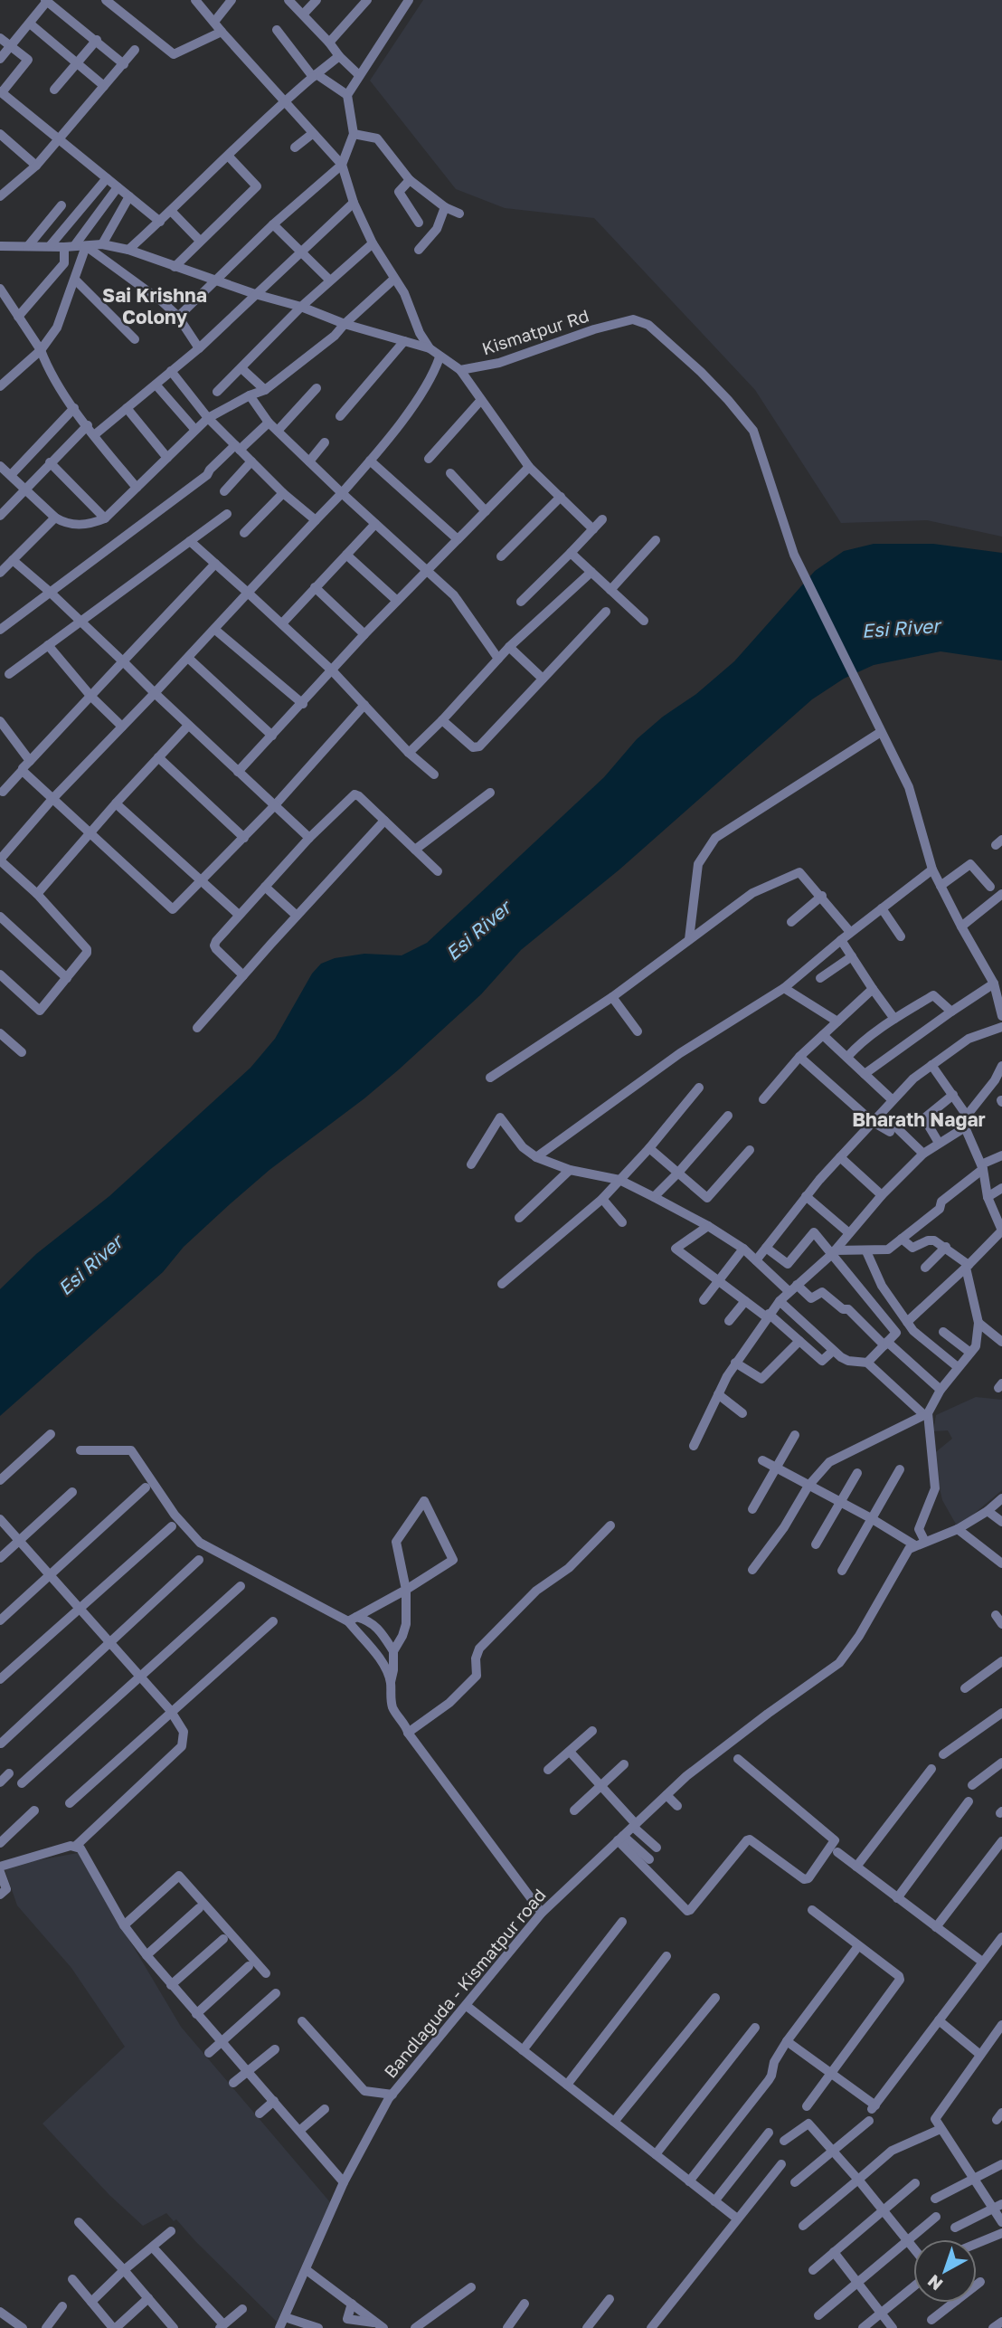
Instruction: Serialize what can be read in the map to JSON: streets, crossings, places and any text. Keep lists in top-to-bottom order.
{
  "streets": {
    "street": ["Kismatpur Rd", "Bandlaguda - Kismatpur road"]
  },
  "districts": ["Sai Krishna Colony", "Bharath Nagar"],
  "water": ["Esi River"],
  "north": "bottom left"
}
